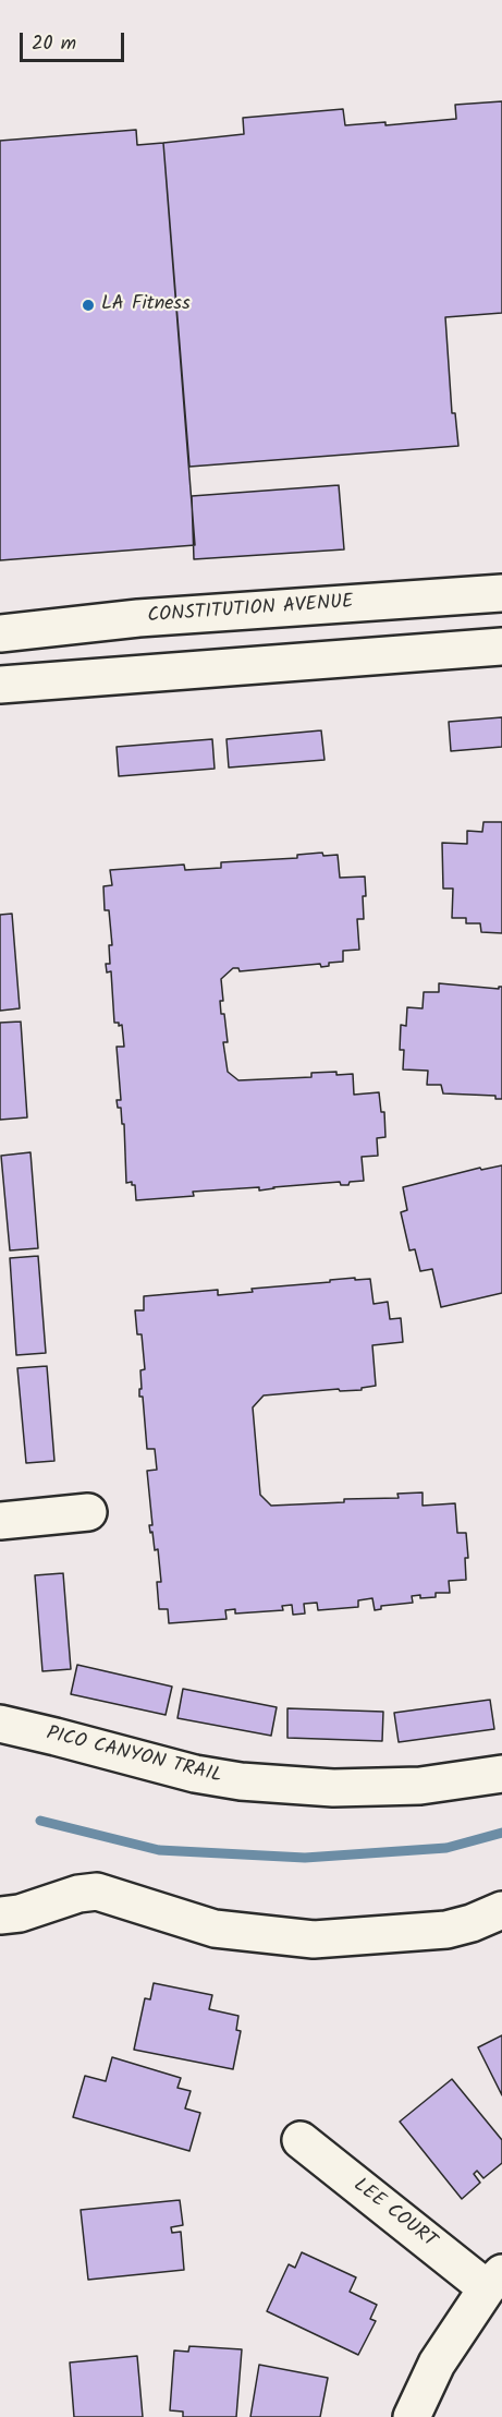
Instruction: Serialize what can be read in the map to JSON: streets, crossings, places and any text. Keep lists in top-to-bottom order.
{
  "streets": {
    "main road": ["CONSTITUTION AVENUE", "PICO CANYON TRAIL", "LEE COURT"]
  },
  "places": ["LA Fitness"],
  "scale_bar": "20 m"
}
